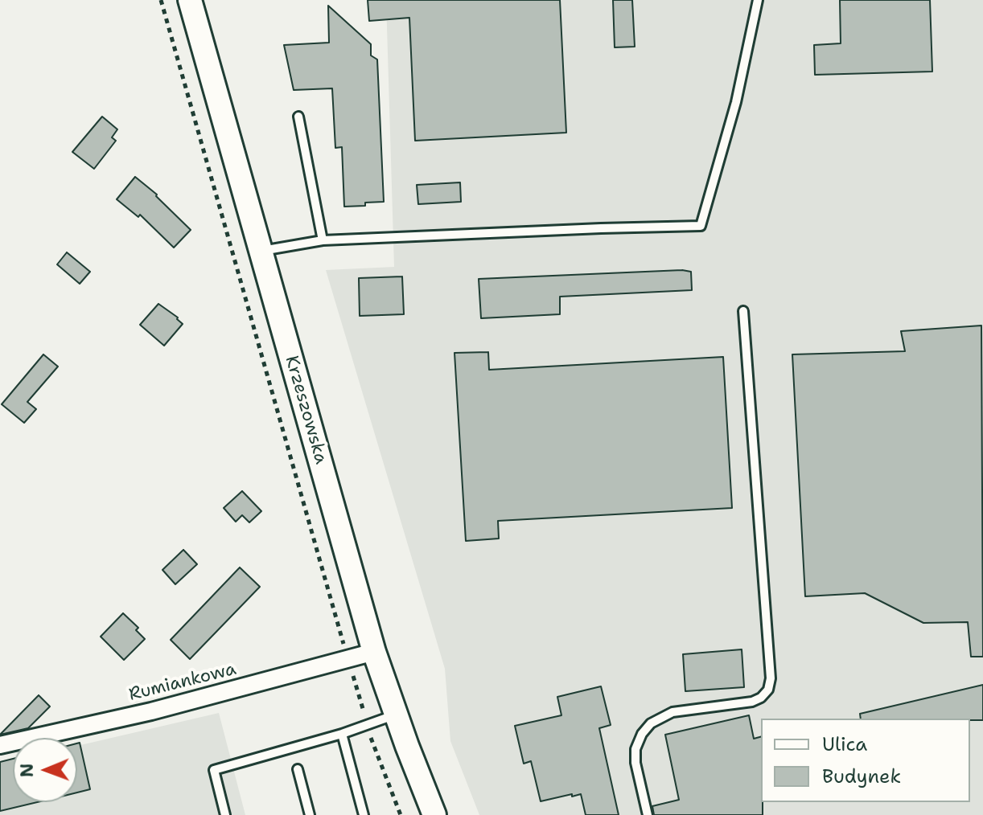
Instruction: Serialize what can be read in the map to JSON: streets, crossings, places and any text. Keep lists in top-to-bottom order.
{
  "streets": {
    "main road": ["Krzeszowska"],
    "street": ["Rumiankowa"]
  },
  "crossings": [
    ["Krzeszowska", "Rumiankowa"]
  ],
  "legend": ["Ulica", "Budynek"],
  "north": "left"
}
